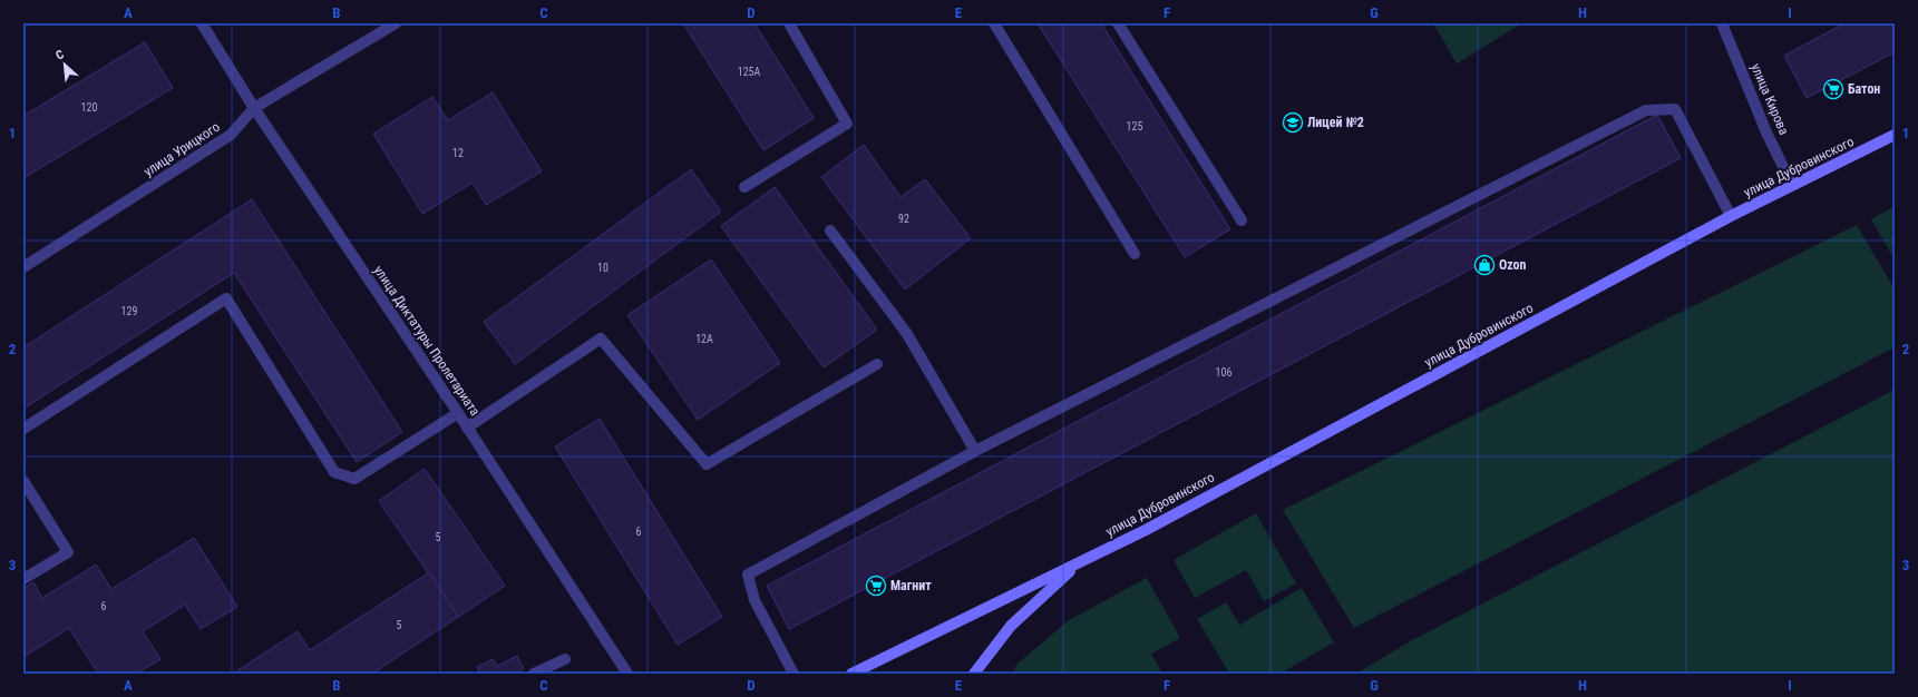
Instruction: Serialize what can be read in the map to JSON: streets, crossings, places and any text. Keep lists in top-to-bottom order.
{
  "streets": {
    "main road": ["улица Дубровинского"],
    "street": ["улица Кирова", "улица Урицкого", "улица Диктатуры Пролетариата"]
  },
  "crossings": [
    ["улица Кирова", "улица Дубровинского"],
    ["улица Урицкого", "улица Диктатуры Пролетариата"]
  ],
  "places": {
    "supermarket": ["Батон", "Магнит"],
    "school or university": ["Лицей №2"],
    "shop": ["Ozon"]
  },
  "house_numbers": [
    "125А",
    "120",
    "125",
    "12",
    "92",
    "10",
    "129",
    "12А",
    "106",
    "6",
    "5",
    "6",
    "5"
  ],
  "north": "top left",
  "grid": {
    "columns": [
      "A",
      "B",
      "C",
      "D",
      "E",
      "F",
      "G",
      "H",
      "I"
    ],
    "rows": ["1", "2", "3"]
  }
}
